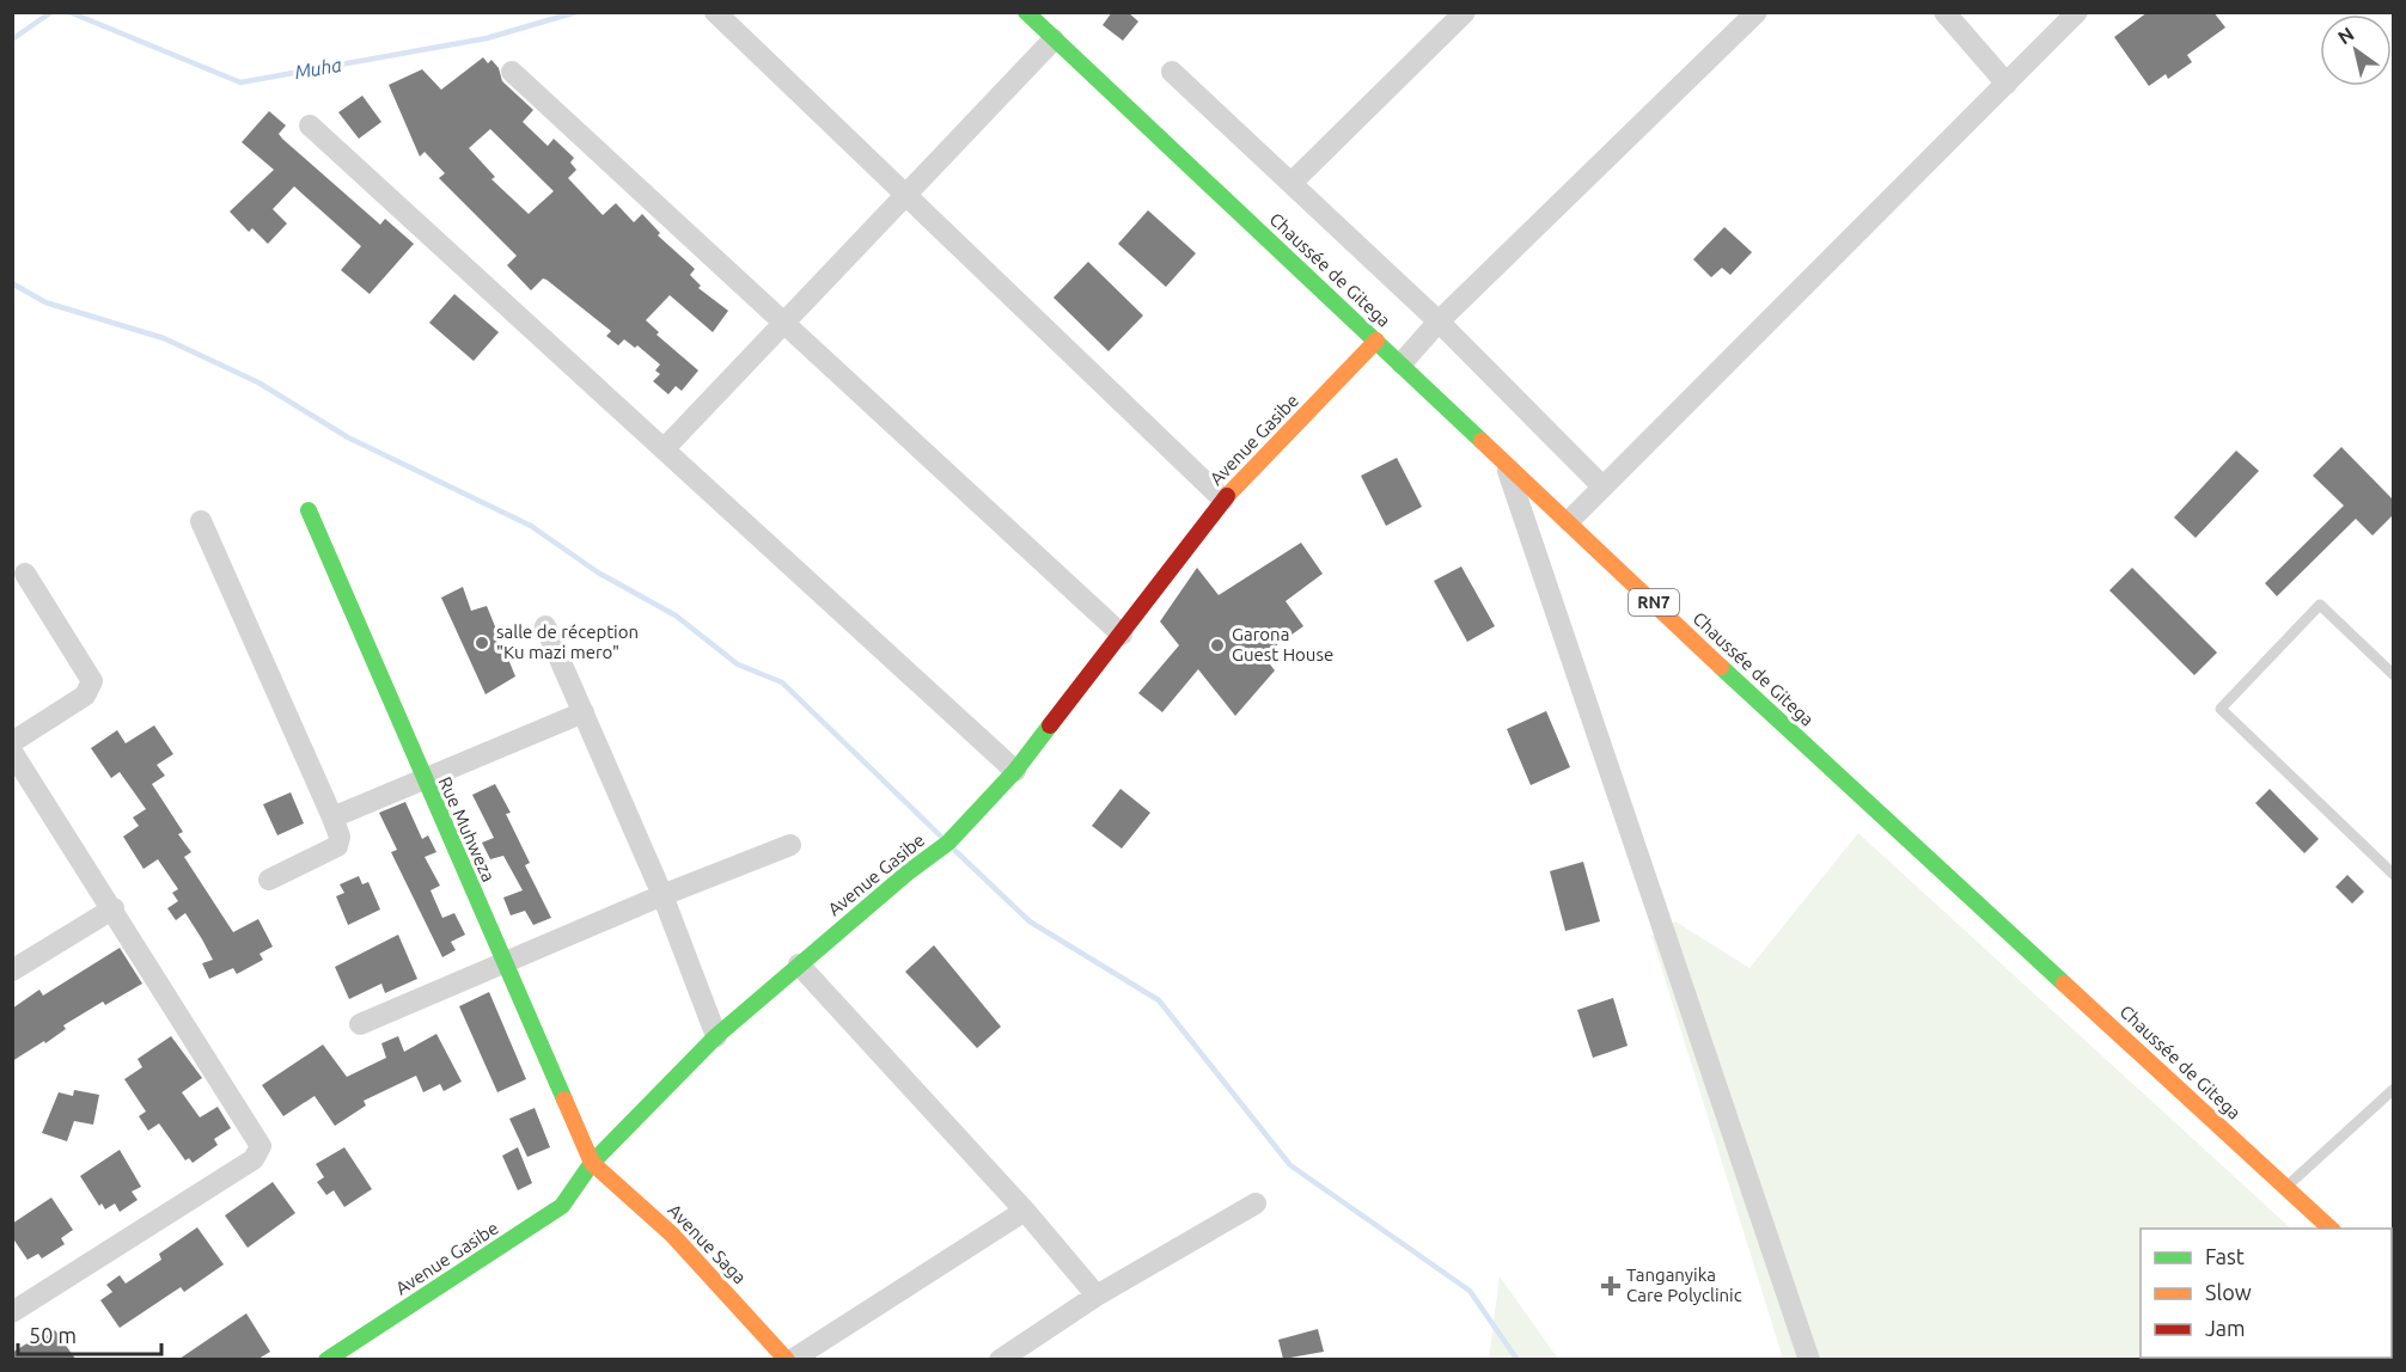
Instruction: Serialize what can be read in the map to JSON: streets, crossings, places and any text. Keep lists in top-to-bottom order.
{
  "streets": {
    "street": [
      "Chaussée de Gitega",
      "Avenue Gasibe",
      "RN7",
      "Rue Muhweza",
      "Avenue Saga"
    ]
  },
  "crossings": [
    ["Chaussée de Gitega", "Avenue Gasibe"],
    ["Avenue Gasibe", "Rue Muhweza"],
    ["Avenue Gasibe", "Avenue Saga"],
    ["Rue Muhweza", "Avenue Saga"]
  ],
  "water": ["Muha"],
  "places": {
    "other": ["salle de réception \"Ku mazi mero\"", "Garona Guest House"],
    "health": ["Tanganyika Care Polyclinic"]
  },
  "legend": ["Fast", "Slow", "Jam"],
  "scale_bar": "50 m",
  "north": "top left"
}
